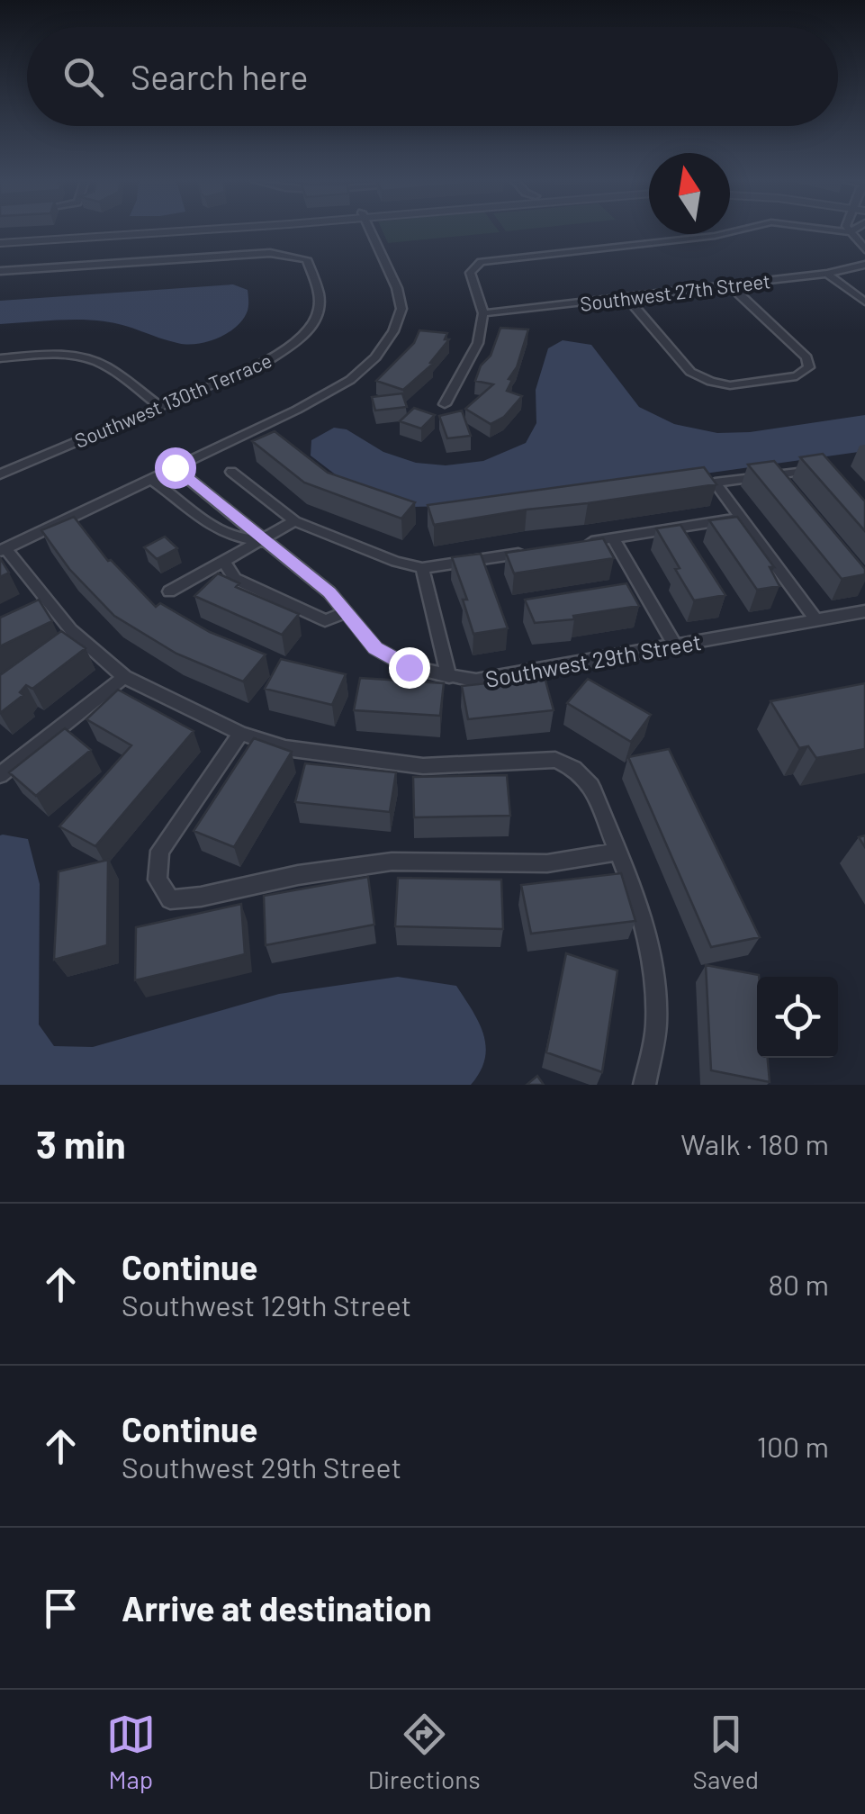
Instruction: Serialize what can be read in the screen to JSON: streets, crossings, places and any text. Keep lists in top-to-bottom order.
{
  "streets": {
    "street": ["Southwest 27th Street", "Southwest 130th Terrace", "Southwest 29th Street"]
  },
  "north": "top",
  "page": {
    "search": "Search here",
    "heading": ["3 min", "Walk · 180 m"],
    "list": [
      ["Continue", "Southwest 129th Street", "80 m"],
      ["Continue", "Southwest 29th Street", "100 m"],
      "Arrive at destination"
    ],
    "nav": ["Map", "Directions", "Saved"]
  }
}
